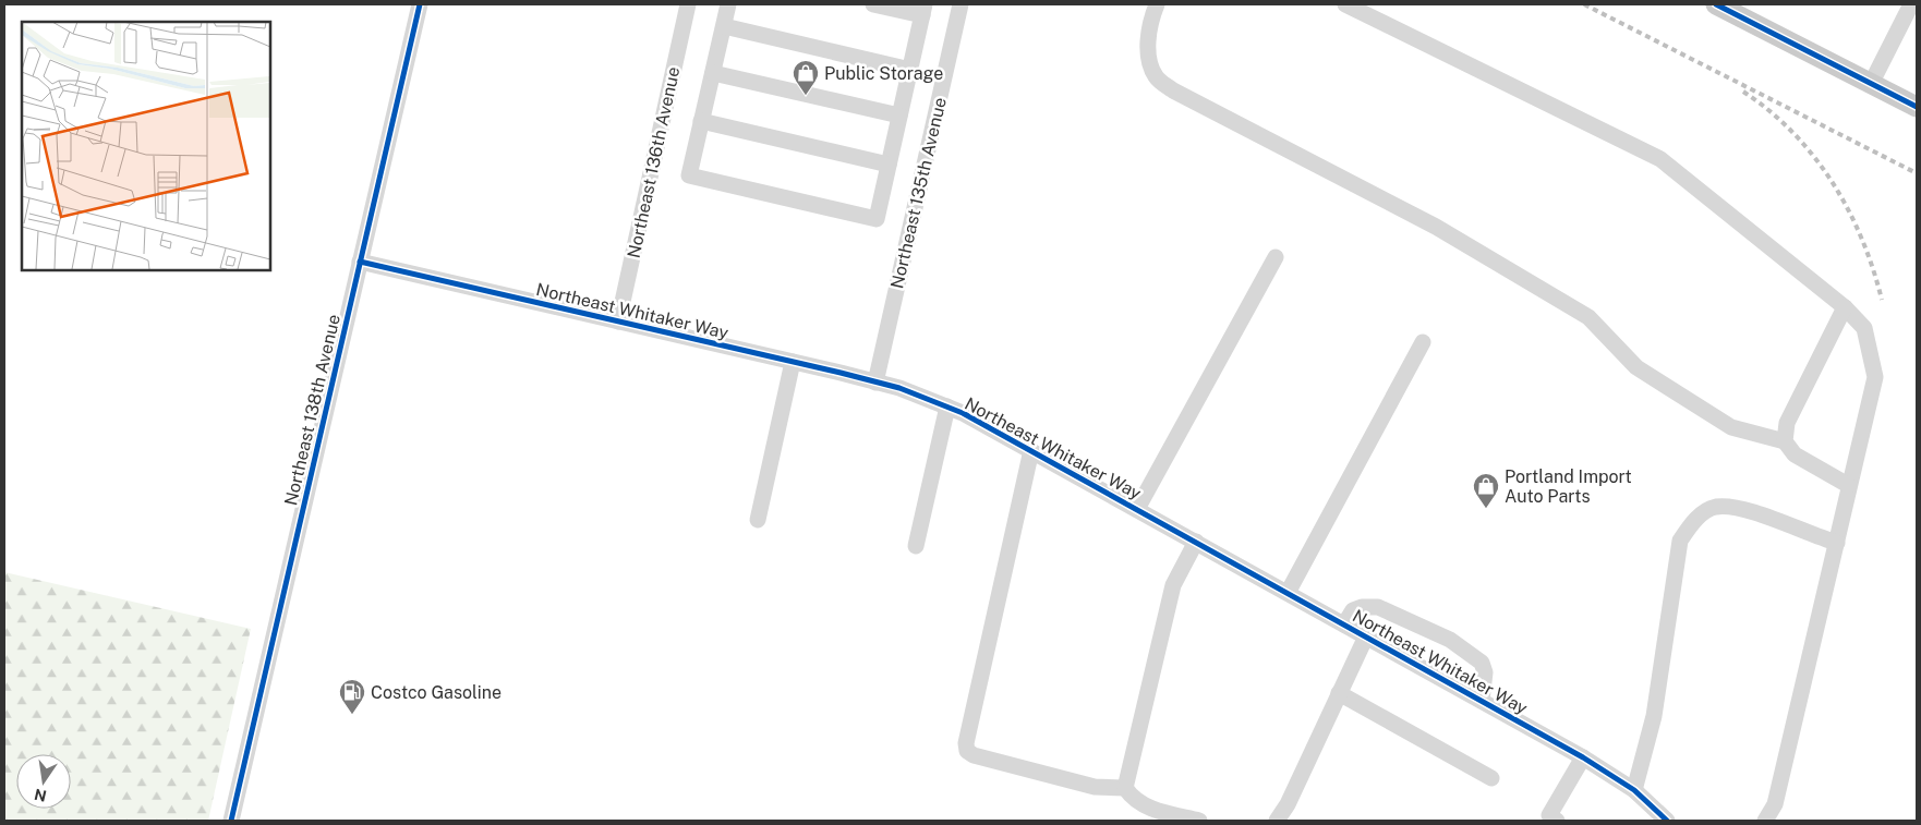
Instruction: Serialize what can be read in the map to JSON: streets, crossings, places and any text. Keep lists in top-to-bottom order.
{
  "streets": {
    "street": [
      "Northeast 136th Avenue",
      "Northeast 135th Avenue",
      "Northeast Whitaker Way",
      "Northeast 138th Avenue"
    ]
  },
  "crossings": [
    ["Northeast 136th Avenue", "Northeast Whitaker Way"],
    ["Northeast 135th Avenue", "Northeast Whitaker Way"],
    ["Northeast Whitaker Way", "Northeast 138th Avenue"]
  ],
  "places": {
    "shop": ["Public Storage", "Portland Import Auto Parts"],
    "fuel station": ["Costco Gasoline"]
  },
  "north": "bottom"
}
